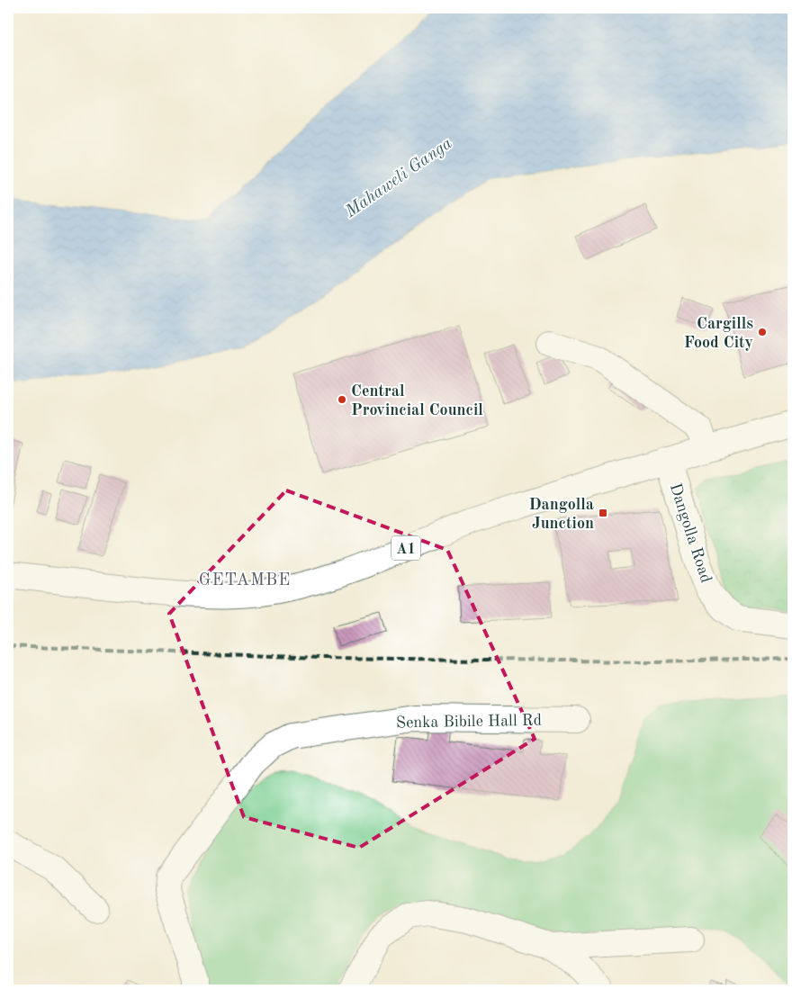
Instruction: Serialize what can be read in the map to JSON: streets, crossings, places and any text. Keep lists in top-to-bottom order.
{
  "streets": {
    "main road": ["Dangolla Road", "A1", "Senka Bibile Hall Rd"]
  },
  "crossings": [
    ["Dangolla Road", "A1"]
  ],
  "districts": ["GETAMBE"],
  "water": ["Mahaweli Ganga"],
  "places": {
    "other": ["Cargills Food City", "Central Provincial Council"],
    "transit": ["Dangolla Junction"]
  }
}
